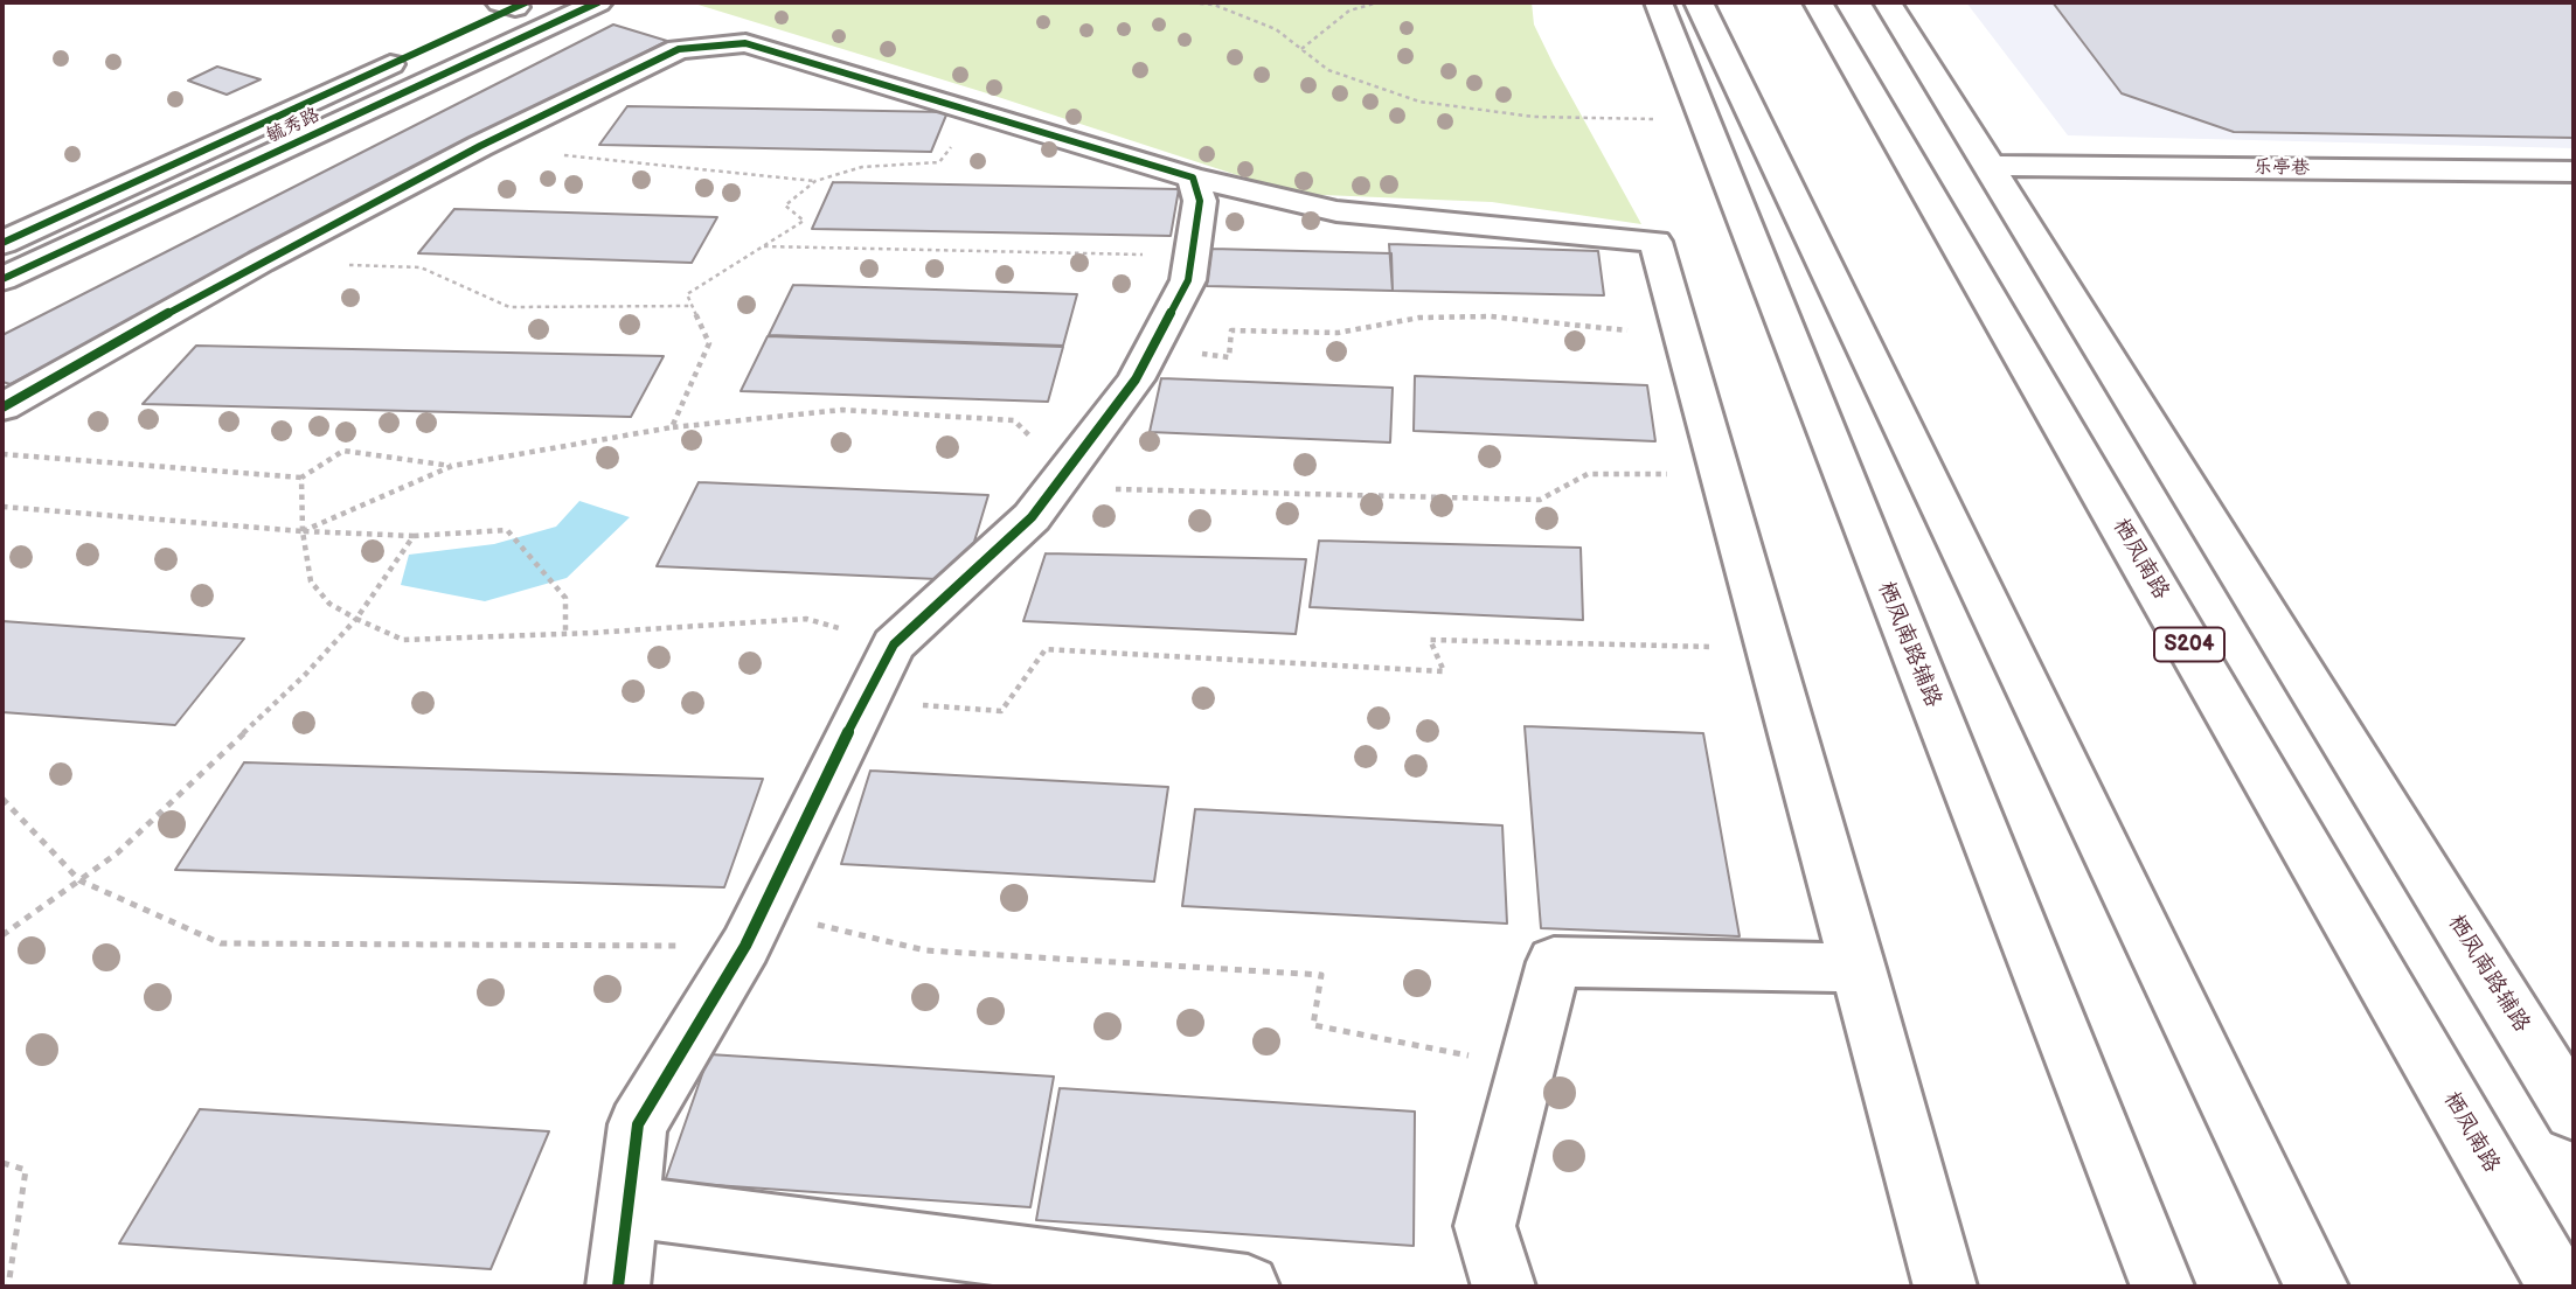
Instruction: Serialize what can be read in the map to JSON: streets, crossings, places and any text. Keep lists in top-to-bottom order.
{
  "streets": {
    "street": [
      "毓秀路",
      "乐亭巷",
      "栖凤南路",
      "栖凤南路辅路",
      "S204"
    ]
  },
  "crossings": [
    ["乐亭巷", "栖凤南路辅路"]
  ]
}
